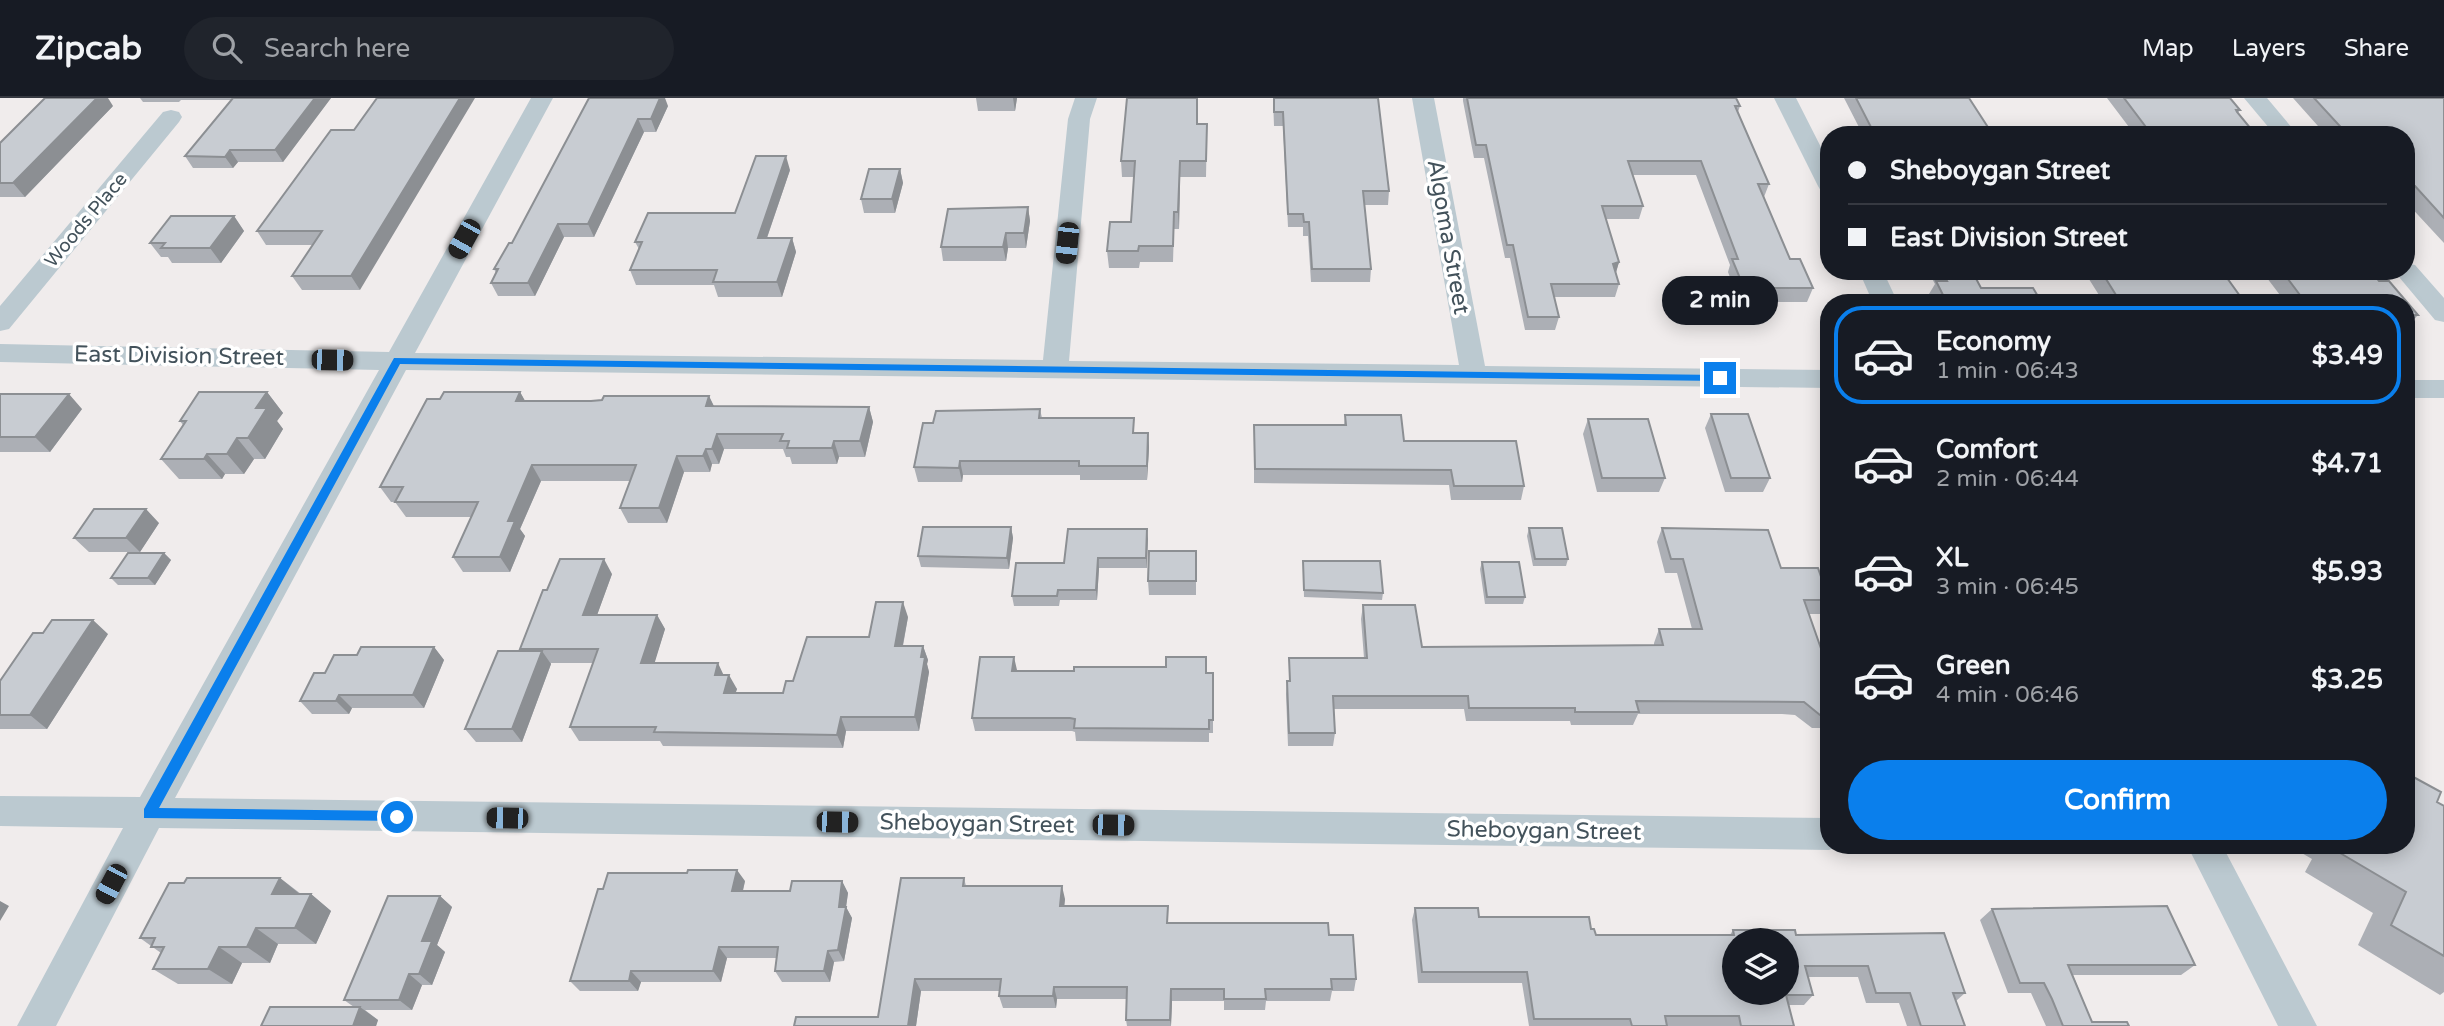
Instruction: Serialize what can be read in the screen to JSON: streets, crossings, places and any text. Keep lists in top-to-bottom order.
{
  "streets": {
    "street": [
      "Woods Place",
      "Algoma Street",
      "East Division Street",
      "Sheboygan Street"
    ]
  },
  "crossings": [
    ["Algoma Street", "East Division Street"]
  ],
  "page": {
    "header": "Zipcab",
    "search": "Search here",
    "nav": ["Map", "Layers", "Share"],
    "banner": ["Sheboygan Street", "East Division Street"],
    "bubble": "2 min",
    "list": [
      {
        "name": "Economy",
        "note": "1 min · 06:43",
        "value": "$3.49"
      },
      {
        "name": "Comfort",
        "note": "2 min · 06:44",
        "value": "$4.71"
      },
      {
        "name": "XL",
        "note": "3 min · 06:45",
        "value": "$5.93"
      },
      {
        "name": "Green",
        "note": "4 min · 06:46",
        "value": "$3.25"
      }
    ],
    "buttons": "Confirm"
  }
}
